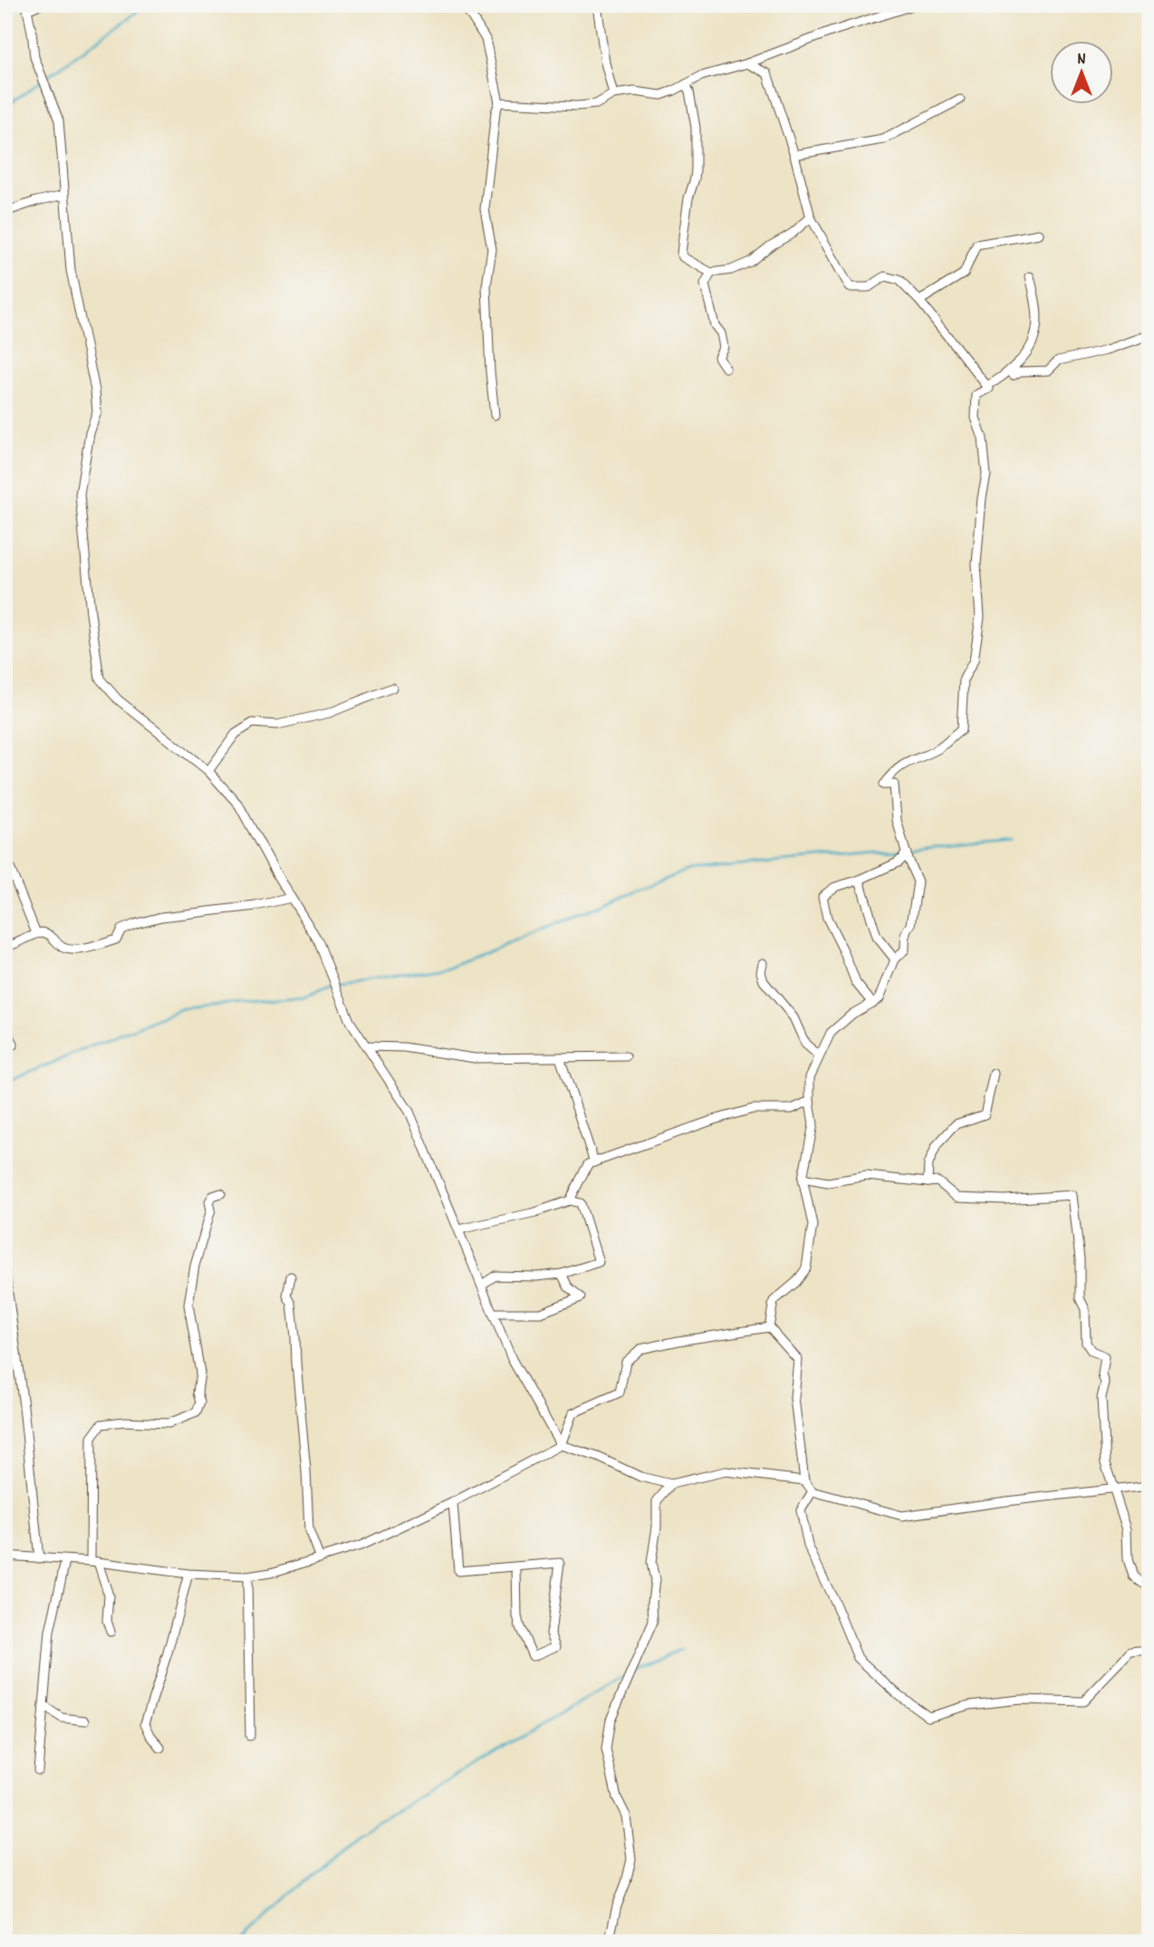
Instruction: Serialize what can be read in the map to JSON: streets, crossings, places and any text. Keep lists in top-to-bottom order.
{
  "north": "top"
}
